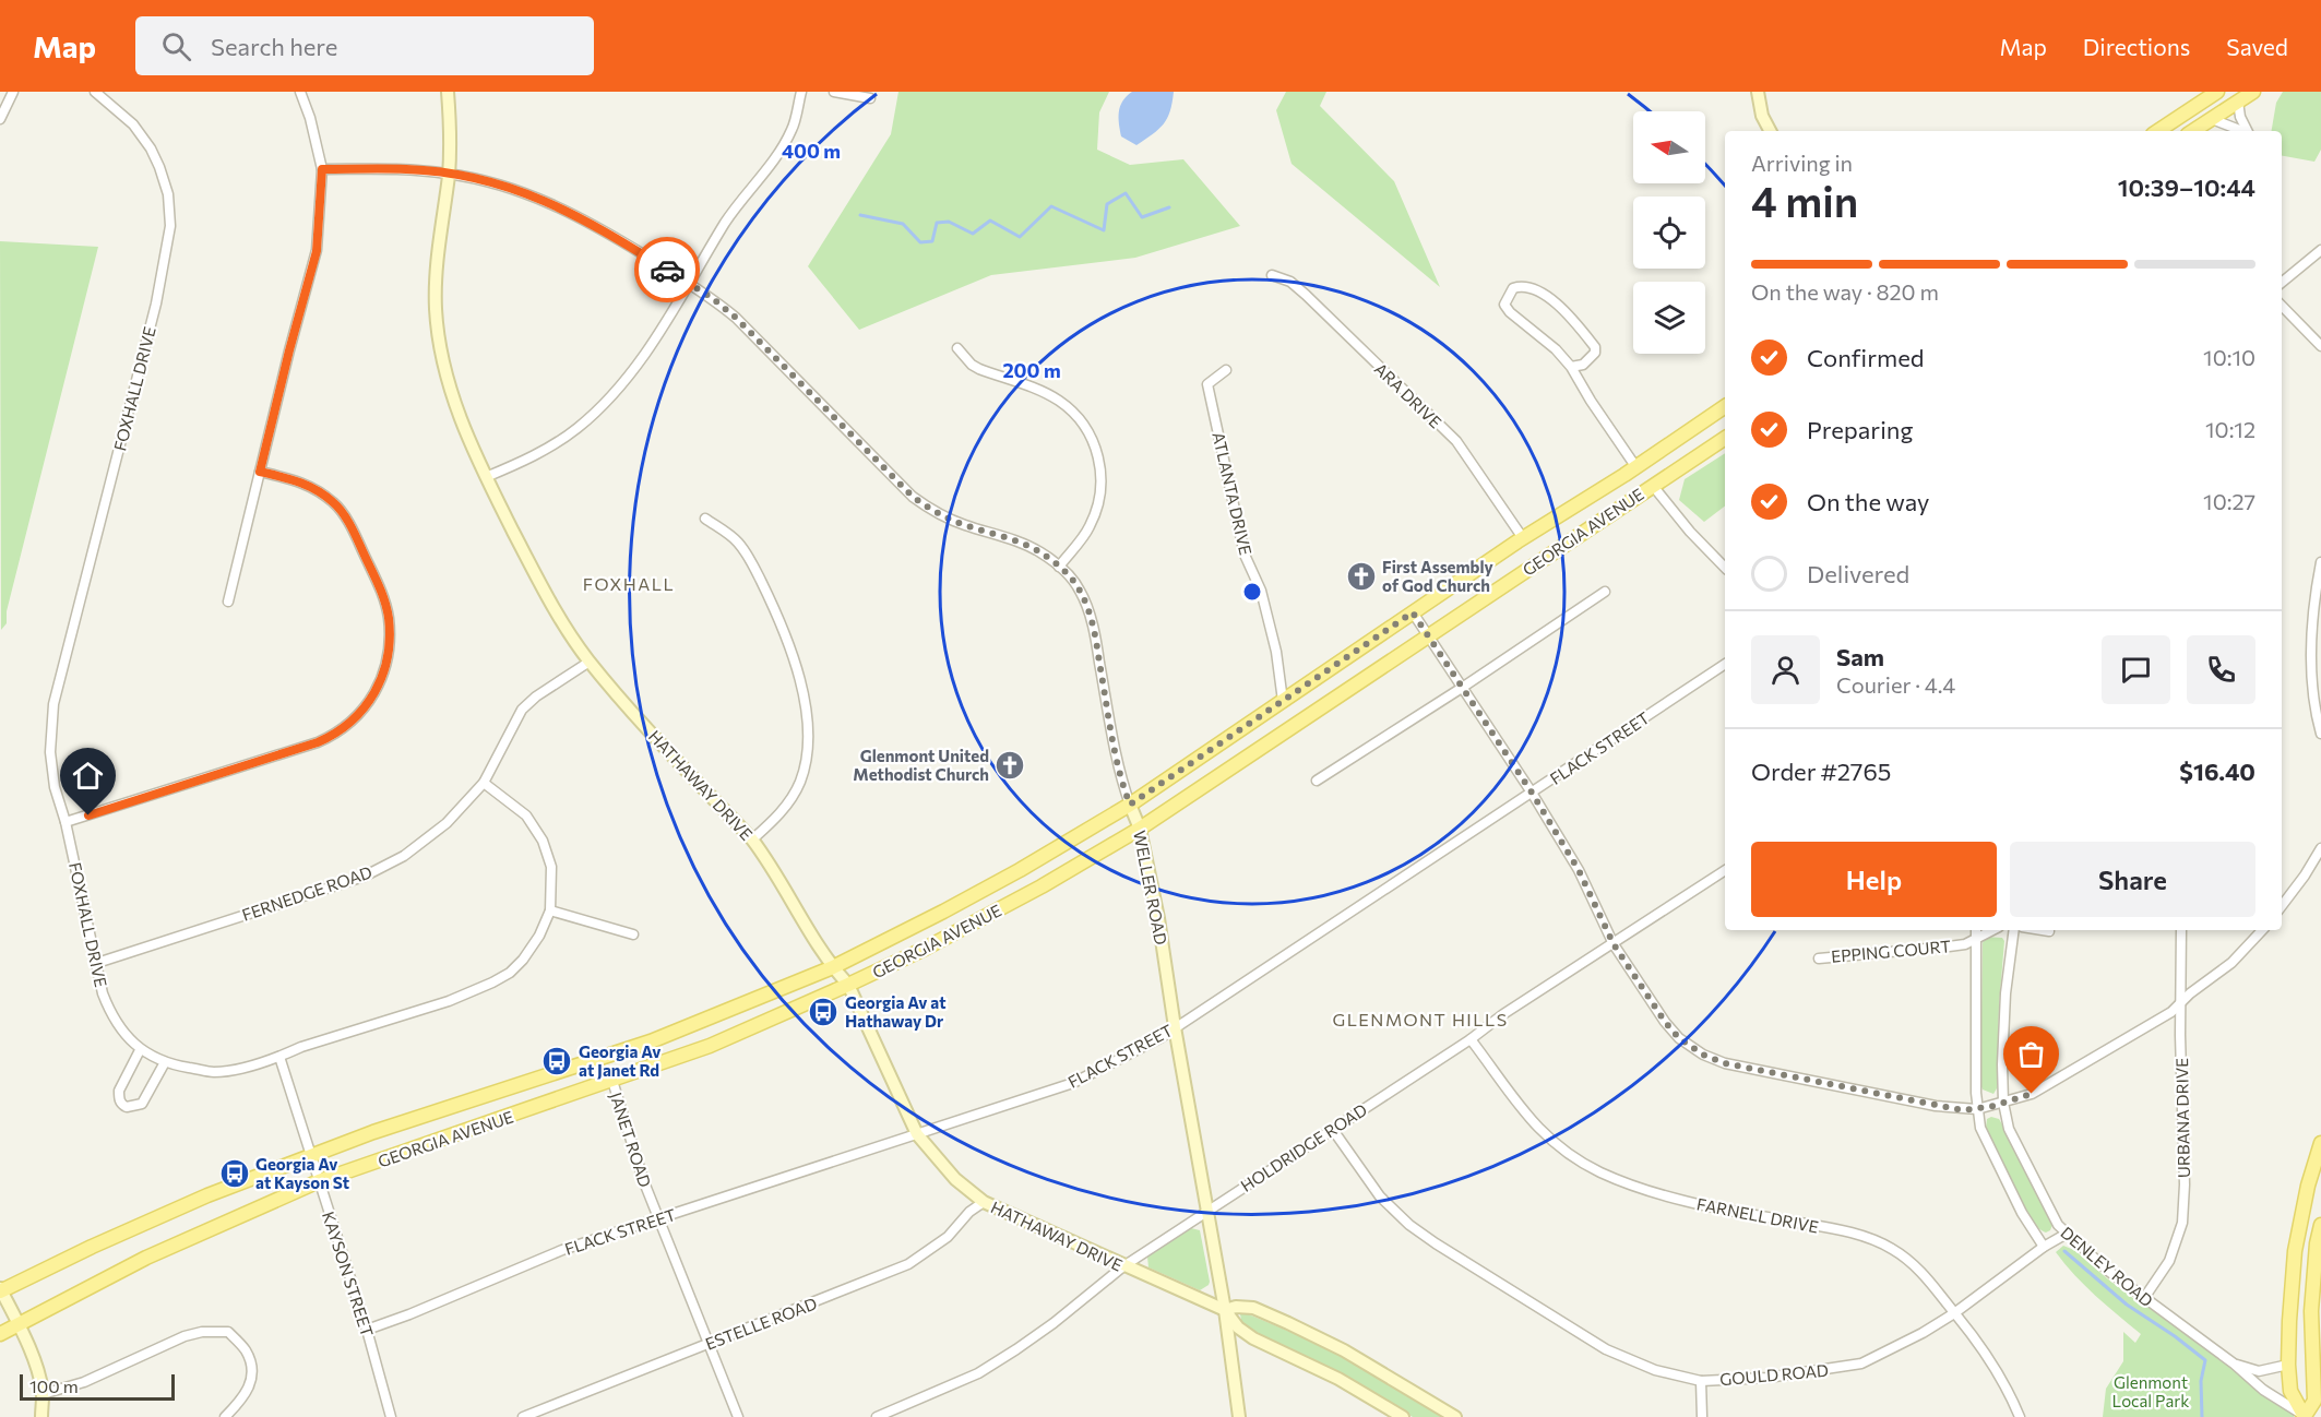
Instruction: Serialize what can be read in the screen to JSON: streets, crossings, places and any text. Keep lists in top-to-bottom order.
{
  "streets": {
    "main road": ["GEORGIA AVENUE"],
    "street": [
      "FOXHALL DRIVE",
      "ARA DRIVE",
      "ATLANTA DRIVE",
      "FLACK STREET",
      "HATHAWAY DRIVE",
      "WELLER ROAD",
      "FERNEDGE ROAD",
      "EPPING COURT",
      "URBANA DRIVE",
      "JANET ROAD",
      "HOLDRIDGE ROAD",
      "FARNELL DRIVE",
      "DENLEY ROAD",
      "KAYSON STREET",
      "ESTELLE ROAD",
      "GOULD ROAD"
    ]
  },
  "crossings": [
    ["FOXHALL DRIVE", "FERNEDGE ROAD"],
    ["FOXHALL DRIVE", "KAYSON STREET"],
    ["ARA DRIVE", "GEORGIA AVENUE"],
    ["ATLANTA DRIVE", "GEORGIA AVENUE"],
    ["GEORGIA AVENUE", "HATHAWAY DRIVE"],
    ["GEORGIA AVENUE", "WELLER ROAD"],
    ["GEORGIA AVENUE", "JANET ROAD"],
    ["GEORGIA AVENUE", "KAYSON STREET"],
    ["FLACK STREET", "HATHAWAY DRIVE"],
    ["FLACK STREET", "WELLER ROAD"],
    ["FLACK STREET", "JANET ROAD"],
    ["FLACK STREET", "KAYSON STREET"],
    ["HATHAWAY DRIVE", "WELLER ROAD"],
    ["HATHAWAY DRIVE", "FERNEDGE ROAD"],
    ["HATHAWAY DRIVE", "HOLDRIDGE ROAD"],
    ["HATHAWAY DRIVE", "ESTELLE ROAD"],
    ["WELLER ROAD", "HOLDRIDGE ROAD"],
    ["EPPING COURT", "DENLEY ROAD"],
    ["URBANA DRIVE", "DENLEY ROAD"],
    ["JANET ROAD", "ESTELLE ROAD"],
    ["HOLDRIDGE ROAD", "FARNELL DRIVE"],
    ["HOLDRIDGE ROAD", "GOULD ROAD"],
    ["FARNELL DRIVE", "GOULD ROAD"],
    ["DENLEY ROAD", "GOULD ROAD"]
  ],
  "districts": ["FOXHALL", "GLENMONT HILLS"],
  "parks": ["Glenmont Local Park"],
  "places": {
    "church": ["First Assembly of God Church", "Glenmont United Methodist Church"],
    "bus stop": ["Georgia Av at Hathaway Dr", "Georgia Av at Janet Rd", "Georgia Av at Kayson St"]
  },
  "scale_bar": "100 m",
  "north": "left",
  "page": {
    "header": "Map",
    "search": "Search here",
    "nav": ["Map", "Directions", "Saved"],
    "heading": ["4 min", "Arriving in", "10:39–10:44"],
    "panel": [
      "Sam",
      "Courier · 4.4",
      "Order #2765",
      "$16.40"
    ],
    "bar": "On the way · 820 m",
    "list": [
      ["Confirmed", "10:10"],
      ["Preparing", "10:12"],
      ["On the way", "10:27"],
      "Delivered"
    ],
    "buttons": ["Help", "Share"],
    "scale": "100 m"
  },
  "rings": ["400 m", "200 m"]
}
